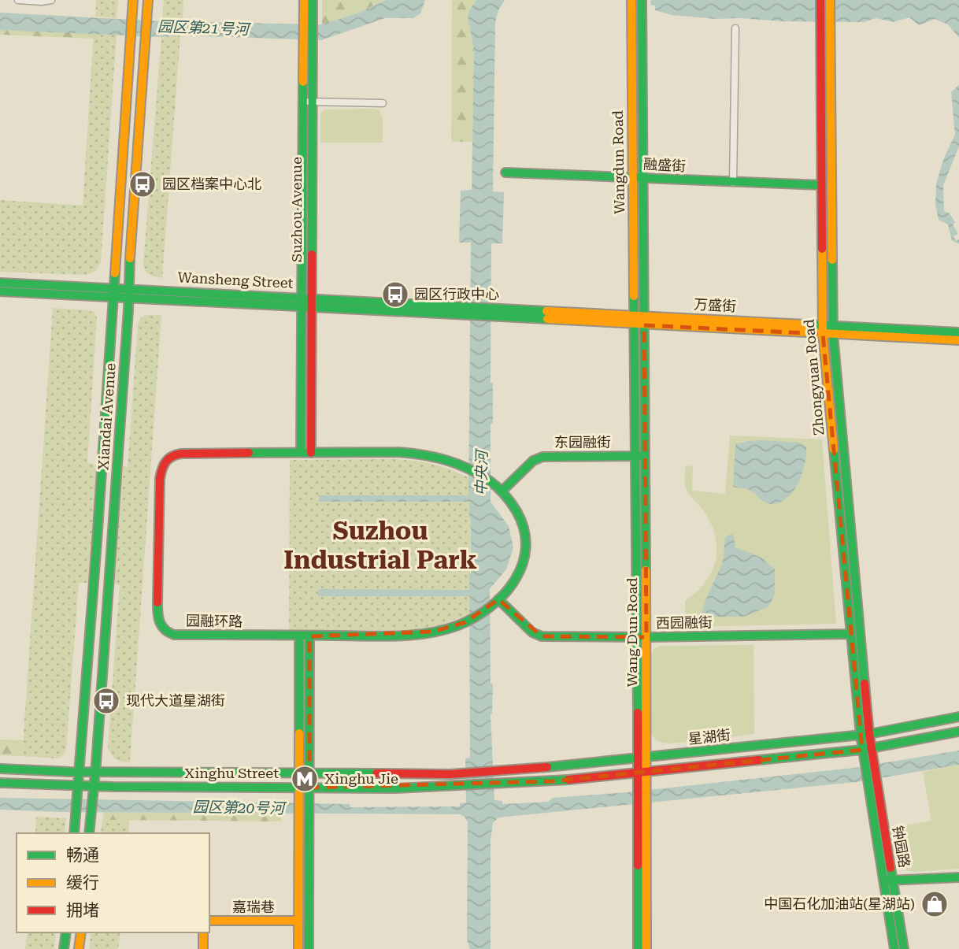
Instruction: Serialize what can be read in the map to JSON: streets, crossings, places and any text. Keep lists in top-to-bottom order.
{
  "streets": {
    "main road": [
      "Wangdun Road",
      "融盛街",
      "Suzhou Avenue",
      "Wansheng Street",
      "万盛街",
      "Zhongyuan Road",
      "Xiandai Avenue",
      "东园融街",
      "园融环路",
      "西园融街",
      "Wang Dun Road",
      "星湖街",
      "Xinghu Street",
      "钟园路",
      "嘉瑞巷"
    ]
  },
  "crossings": [
    ["Wangdun Road", "融盛街"],
    ["Wangdun Road", "万盛街"],
    ["Wangdun Road", "Wang Dun Road"],
    ["融盛街", "Zhongyuan Road"],
    ["Suzhou Avenue", "Wansheng Street"],
    ["Suzhou Avenue", "园融环路"],
    ["Wansheng Street", "万盛街"],
    ["Wansheng Street", "Xiandai Avenue"],
    ["万盛街", "Zhongyuan Road"],
    ["万盛街", "Wang Dun Road"],
    ["Zhongyuan Road", "西园融街"],
    ["Zhongyuan Road", "星湖街"],
    ["Zhongyuan Road", "钟园路"],
    ["Xiandai Avenue", "Xinghu Street"],
    ["东园融街", "园融环路"],
    ["东园融街", "Wang Dun Road"],
    ["园融环路", "西园融街"],
    ["西园融街", "Wang Dun Road"],
    ["Wang Dun Road", "星湖街"],
    ["Wang Dun Road", "Xinghu Street"],
    ["星湖街", "Xinghu Street"],
    ["星湖街", "钟园路"]
  ],
  "districts": ["Suzhou Industrial Park"],
  "water": ["园区第21号河", "中央河", "园区第20号河"],
  "places": {
    "bus stop": ["园区档案中心北", "园区行政中心", "现代大道星湖街"],
    "metro station": ["Xinghu Jie"],
    "shop": ["中国石化加油站(星湖站)"]
  },
  "legend": ["畅通", "缓行", "拥堵"]
}
